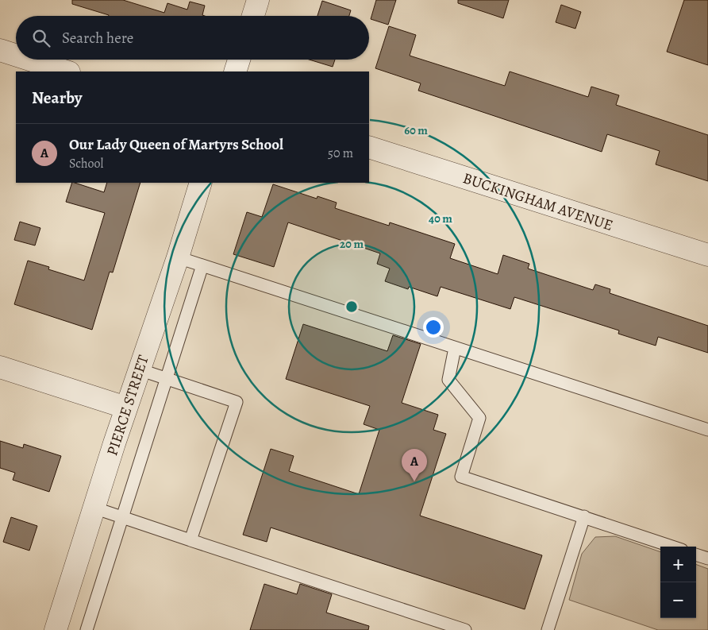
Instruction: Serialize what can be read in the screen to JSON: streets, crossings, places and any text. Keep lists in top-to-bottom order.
{
  "streets": {
    "street": ["BUCKINGHAM AVENUE", "PIERCE STREET"]
  },
  "page": {
    "search": "Search here",
    "heading": "Nearby",
    "list": [
      {
        "mark": "A",
        "name": "Our Lady Queen of Martyrs School",
        "note": "School",
        "value": "50 m"
      }
    ],
    "pins": "A",
    "map_buttons": ["+", "−"]
  },
  "rings": ["60 m", "40 m", "20 m"]
}
